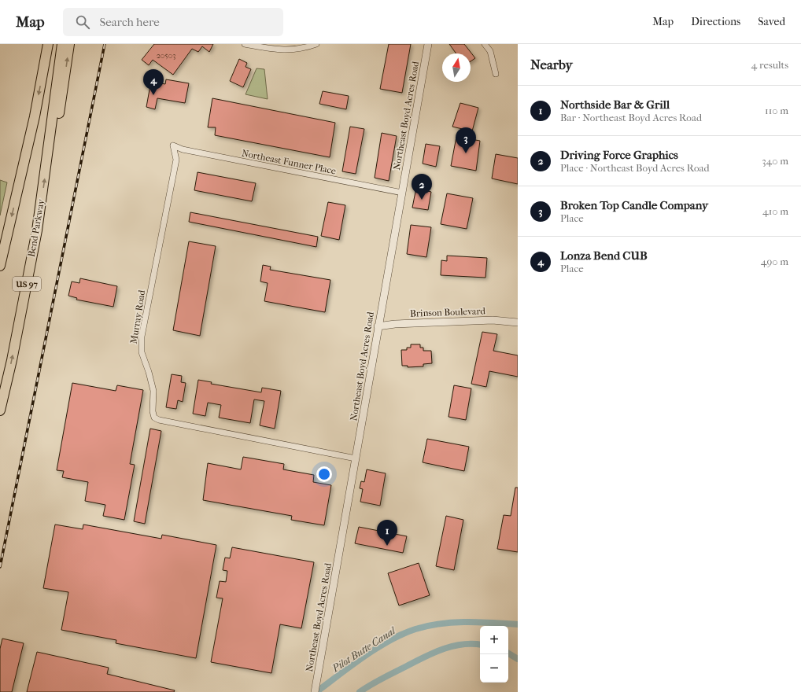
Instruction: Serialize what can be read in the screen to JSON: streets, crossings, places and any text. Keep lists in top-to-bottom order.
{
  "streets": {
    "highway": ["Bend Parkway", "US 97"],
    "street": [
      "Northeast Boyd Acres Road",
      "Northeast Funner Place",
      "Brinson Boulevard",
      "Murray Road"
    ]
  },
  "crossings": [
    ["Northeast Boyd Acres Road", "Northeast Funner Place"],
    ["Northeast Boyd Acres Road", "Brinson Boulevard"],
    ["Northeast Boyd Acres Road", "Murray Road"],
    ["Northeast Funner Place", "Murray Road"]
  ],
  "water": ["Pilot Butte Canal"],
  "house_numbers": ["20503"],
  "north": "top",
  "page": {
    "header": "Map",
    "search": "Search here",
    "nav": ["Map", "Directions", "Saved"],
    "heading": ["Nearby", "4 results"],
    "pins": [
      "4",
      "3",
      "2",
      "1"
    ],
    "list": [
      {
        "mark": "1",
        "name": "Northside Bar & Grill",
        "note": "Bar · Northeast Boyd Acres Road",
        "value": "110 m"
      },
      {
        "mark": "2",
        "name": "Driving Force Graphics",
        "note": "Place · Northeast Boyd Acres Road",
        "value": "340 m"
      },
      {
        "mark": "3",
        "name": "Broken Top Candle Company",
        "note": "Place",
        "value": "410 m"
      },
      {
        "mark": "4",
        "name": "Lonza Bend CUB",
        "note": "Place",
        "value": "490 m"
      }
    ],
    "map_buttons": ["+", "−"]
  }
}
